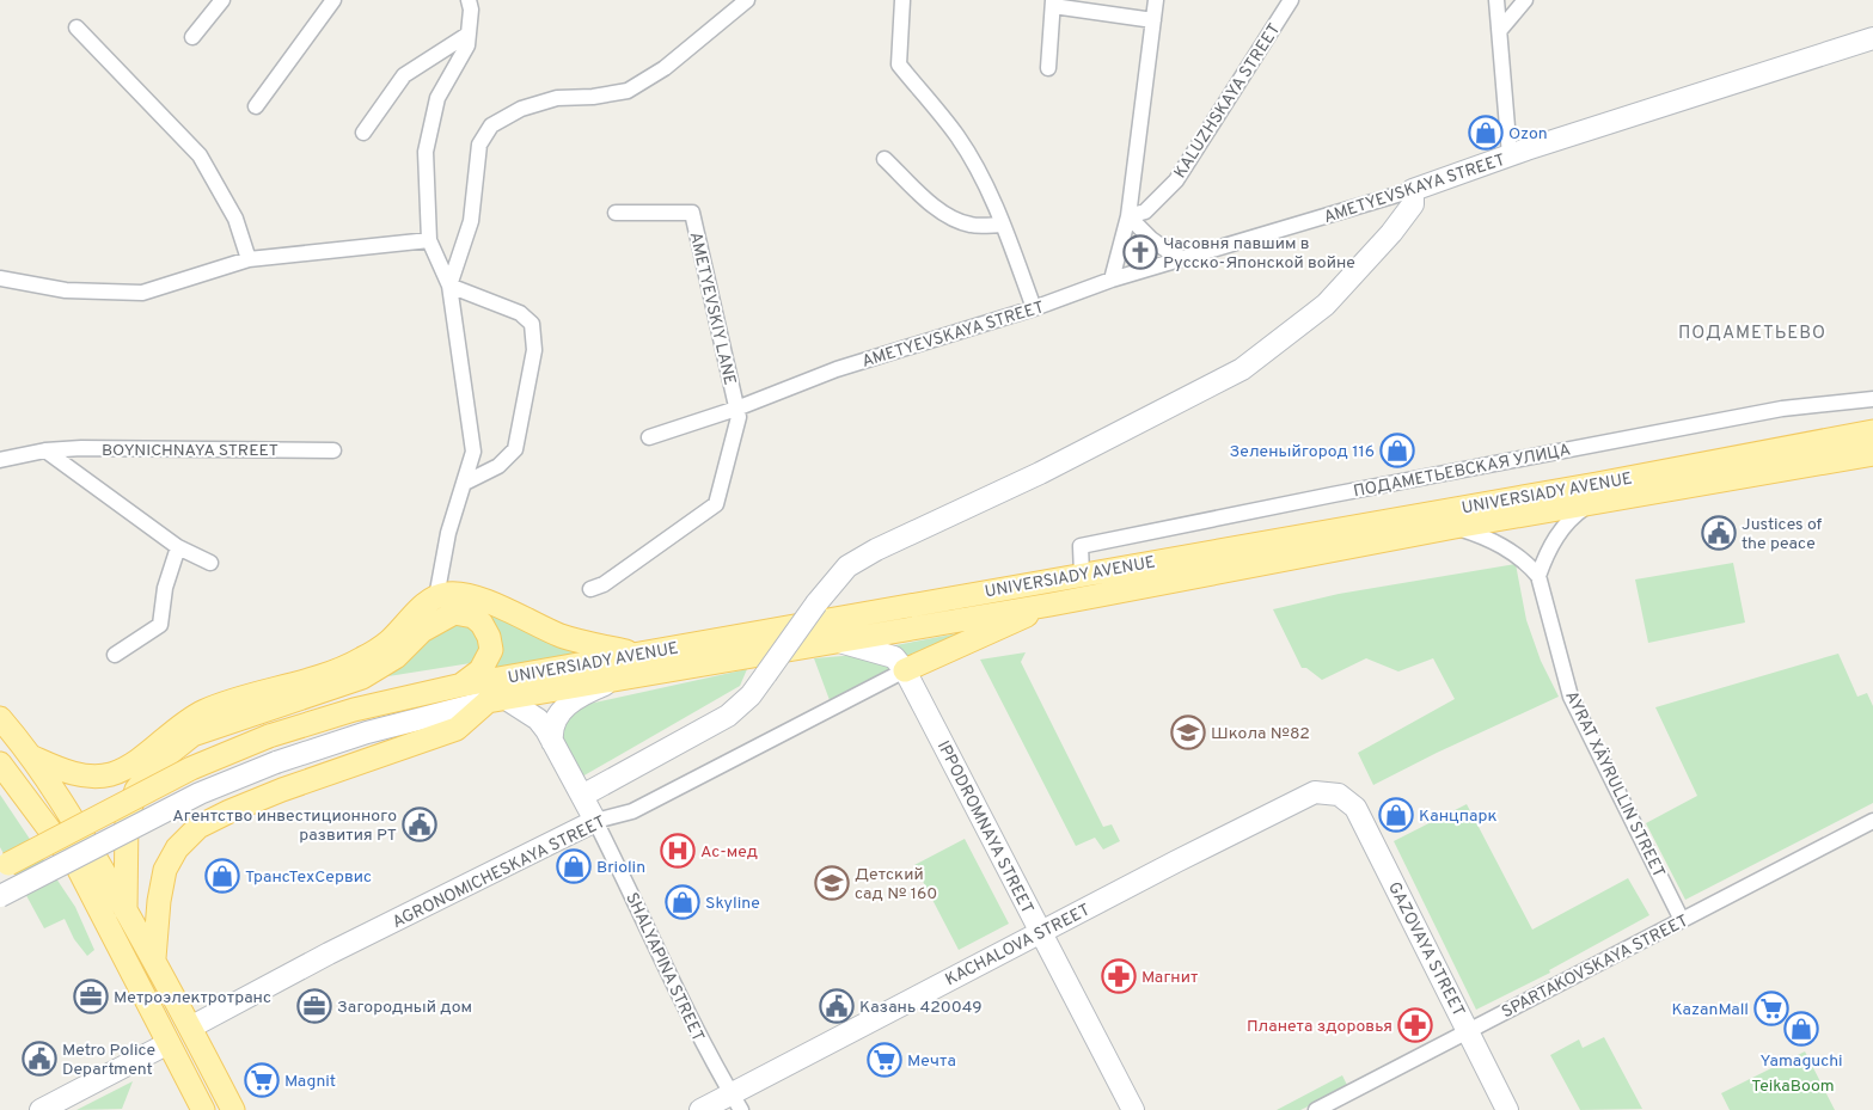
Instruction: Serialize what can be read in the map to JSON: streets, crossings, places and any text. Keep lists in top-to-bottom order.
{
  "streets": {
    "main road": ["UNIVERSIADY AVENUE"],
    "street": [
      "KALUZHSKAYA STREET",
      "AMETYEVSKAYA STREET",
      "AMETYEVSKIY LANE",
      "BOYNICHNAYA STREET",
      "ПОДАМЕТЬЕВСКАЯ УЛИЦА",
      "AYRAT XÄYRULLIN STREET",
      "IPPODROMNAYA STREET",
      "AGRONOMICHESKAYA STREET",
      "KACHALOVA STREET",
      "GAZOVAYA STREET",
      "SPARTAKOVSKAYA STREET",
      "SHALYAPINA STREET"
    ]
  },
  "crossings": [
    ["AMETYEVSKAYA STREET", "AMETYEVSKIY LANE"],
    ["ПОДАМЕТЬЕВСКАЯ УЛИЦА", "UNIVERSIADY AVENUE"],
    ["AYRAT XÄYRULLIN STREET", "SPARTAKOVSKAYA STREET"],
    ["IPPODROMNAYA STREET", "AGRONOMICHESKAYA STREET"],
    ["IPPODROMNAYA STREET", "KACHALOVA STREET"],
    ["AGRONOMICHESKAYA STREET", "SHALYAPINA STREET"],
    ["KACHALOVA STREET", "GAZOVAYA STREET"],
    ["KACHALOVA STREET", "SHALYAPINA STREET"],
    ["GAZOVAYA STREET", "SPARTAKOVSKAYA STREET"]
  ],
  "districts": ["ПОДАМЕТЬЕВО"],
  "parks": ["TeikaBoom"],
  "places": {
    "shop": [
      "Ozon",
      "Зеленыйгород 116",
      "Канцпарк",
      "Briolin",
      "ТрансТехСервис",
      "Skyline",
      "Yamaguchi"
    ],
    "church": ["Часовня павшим в Русско-Японской войне"],
    "public building": [
      "Justices of the peace",
      "Агентство инвестиционного развития РТ",
      "Казань 420049",
      "Metro Police Department"
    ],
    "school or university": ["Школа №82", "Детский сад № 160"],
    "hospital": ["Ас-мед"],
    "pharmacy": ["Магнит", "Планета здоровья"],
    "office": ["Метроэлектротранс", "Загородный дом"],
    "supermarket": ["KazanMall", "Мечта", "Magnit"]
  }
}
